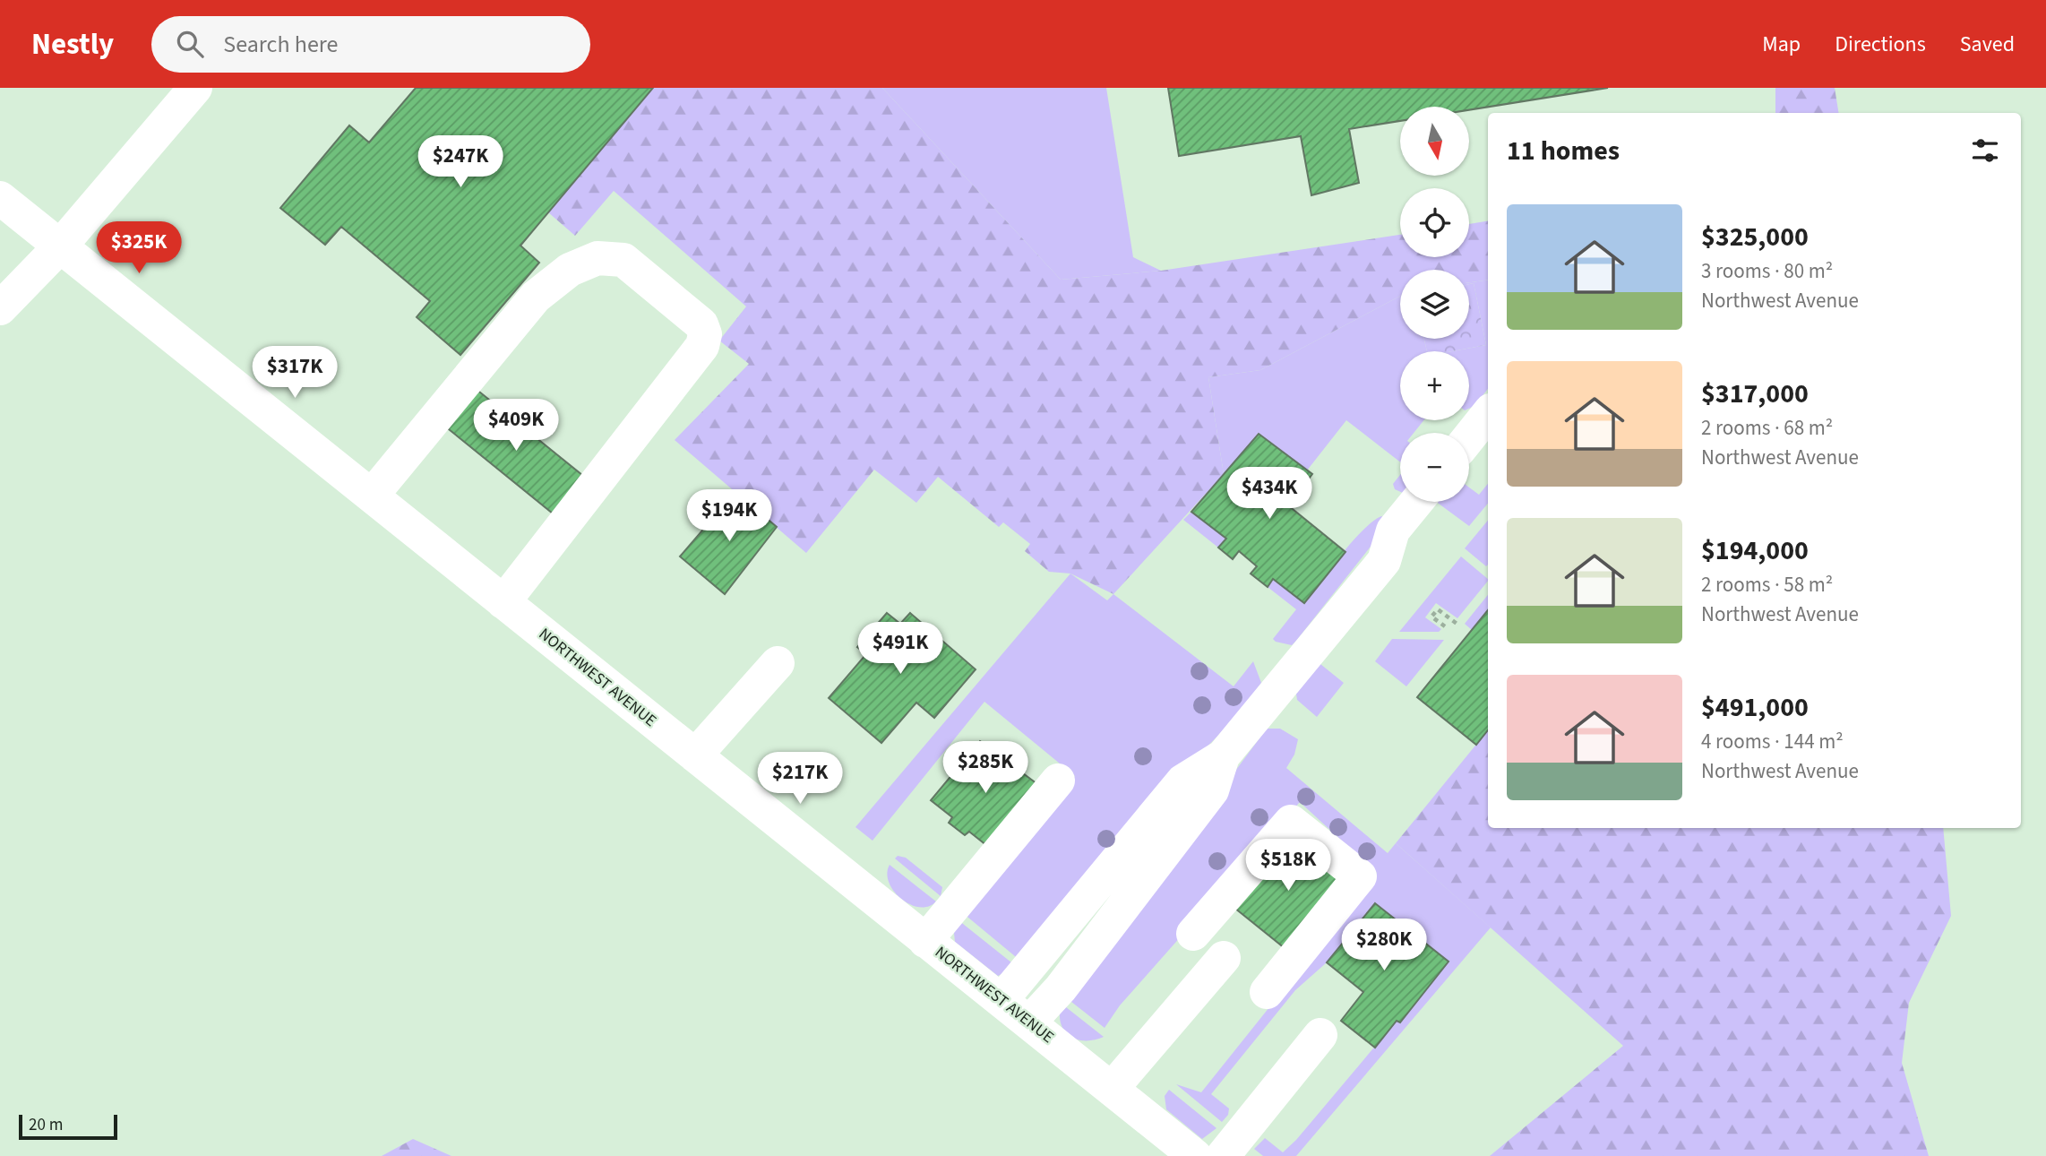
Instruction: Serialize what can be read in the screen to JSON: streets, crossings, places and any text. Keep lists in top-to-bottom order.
{
  "streets": {
    "street": ["NORTHWEST AVENUE"]
  },
  "scale_bar": "20 m",
  "north": "bottom",
  "page": {
    "header": "Nestly",
    "search": "Search here",
    "nav": ["Map", "Directions", "Saved"],
    "map_buttons": ["+", "−"],
    "heading": "11 homes",
    "price": [
      "$247K",
      "$325K",
      "$317K",
      "$409K",
      "$434K",
      "$194K",
      "$491K",
      "$285K",
      "$217K",
      "$518K",
      "$280K"
    ],
    "list": [
      {
        "name": "$325,000",
        "note": "3 rooms · 80 m² · Northwest Avenue"
      },
      {
        "name": "$317,000",
        "note": "2 rooms · 68 m² · Northwest Avenue"
      },
      {
        "name": "$194,000",
        "note": "2 rooms · 58 m² · Northwest Avenue"
      },
      {
        "name": "$491,000",
        "note": "4 rooms · 144 m² · Northwest Avenue"
      }
    ],
    "scale": "20 m"
  }
}
